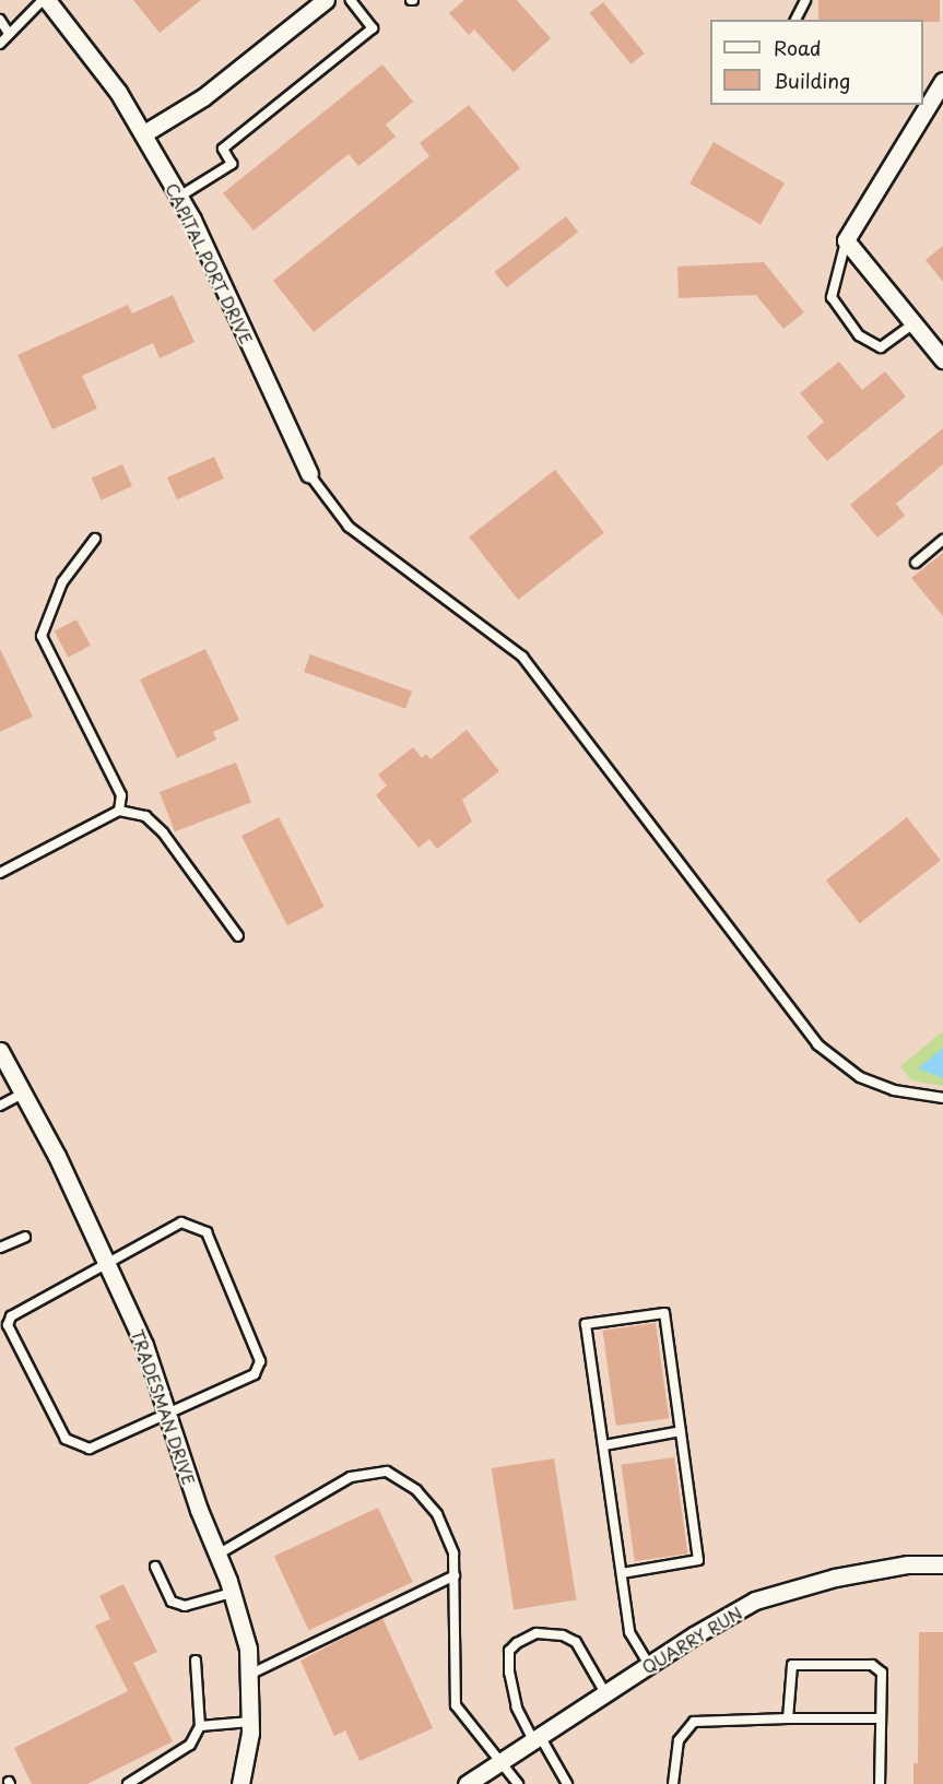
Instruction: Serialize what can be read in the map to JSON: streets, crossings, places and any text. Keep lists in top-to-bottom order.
{
  "streets": {
    "street": ["CAPITAL PORT DRIVE", "TRADESMAN DRIVE", "QUARRY RUN"]
  },
  "legend": ["Road", "Building"]
}
